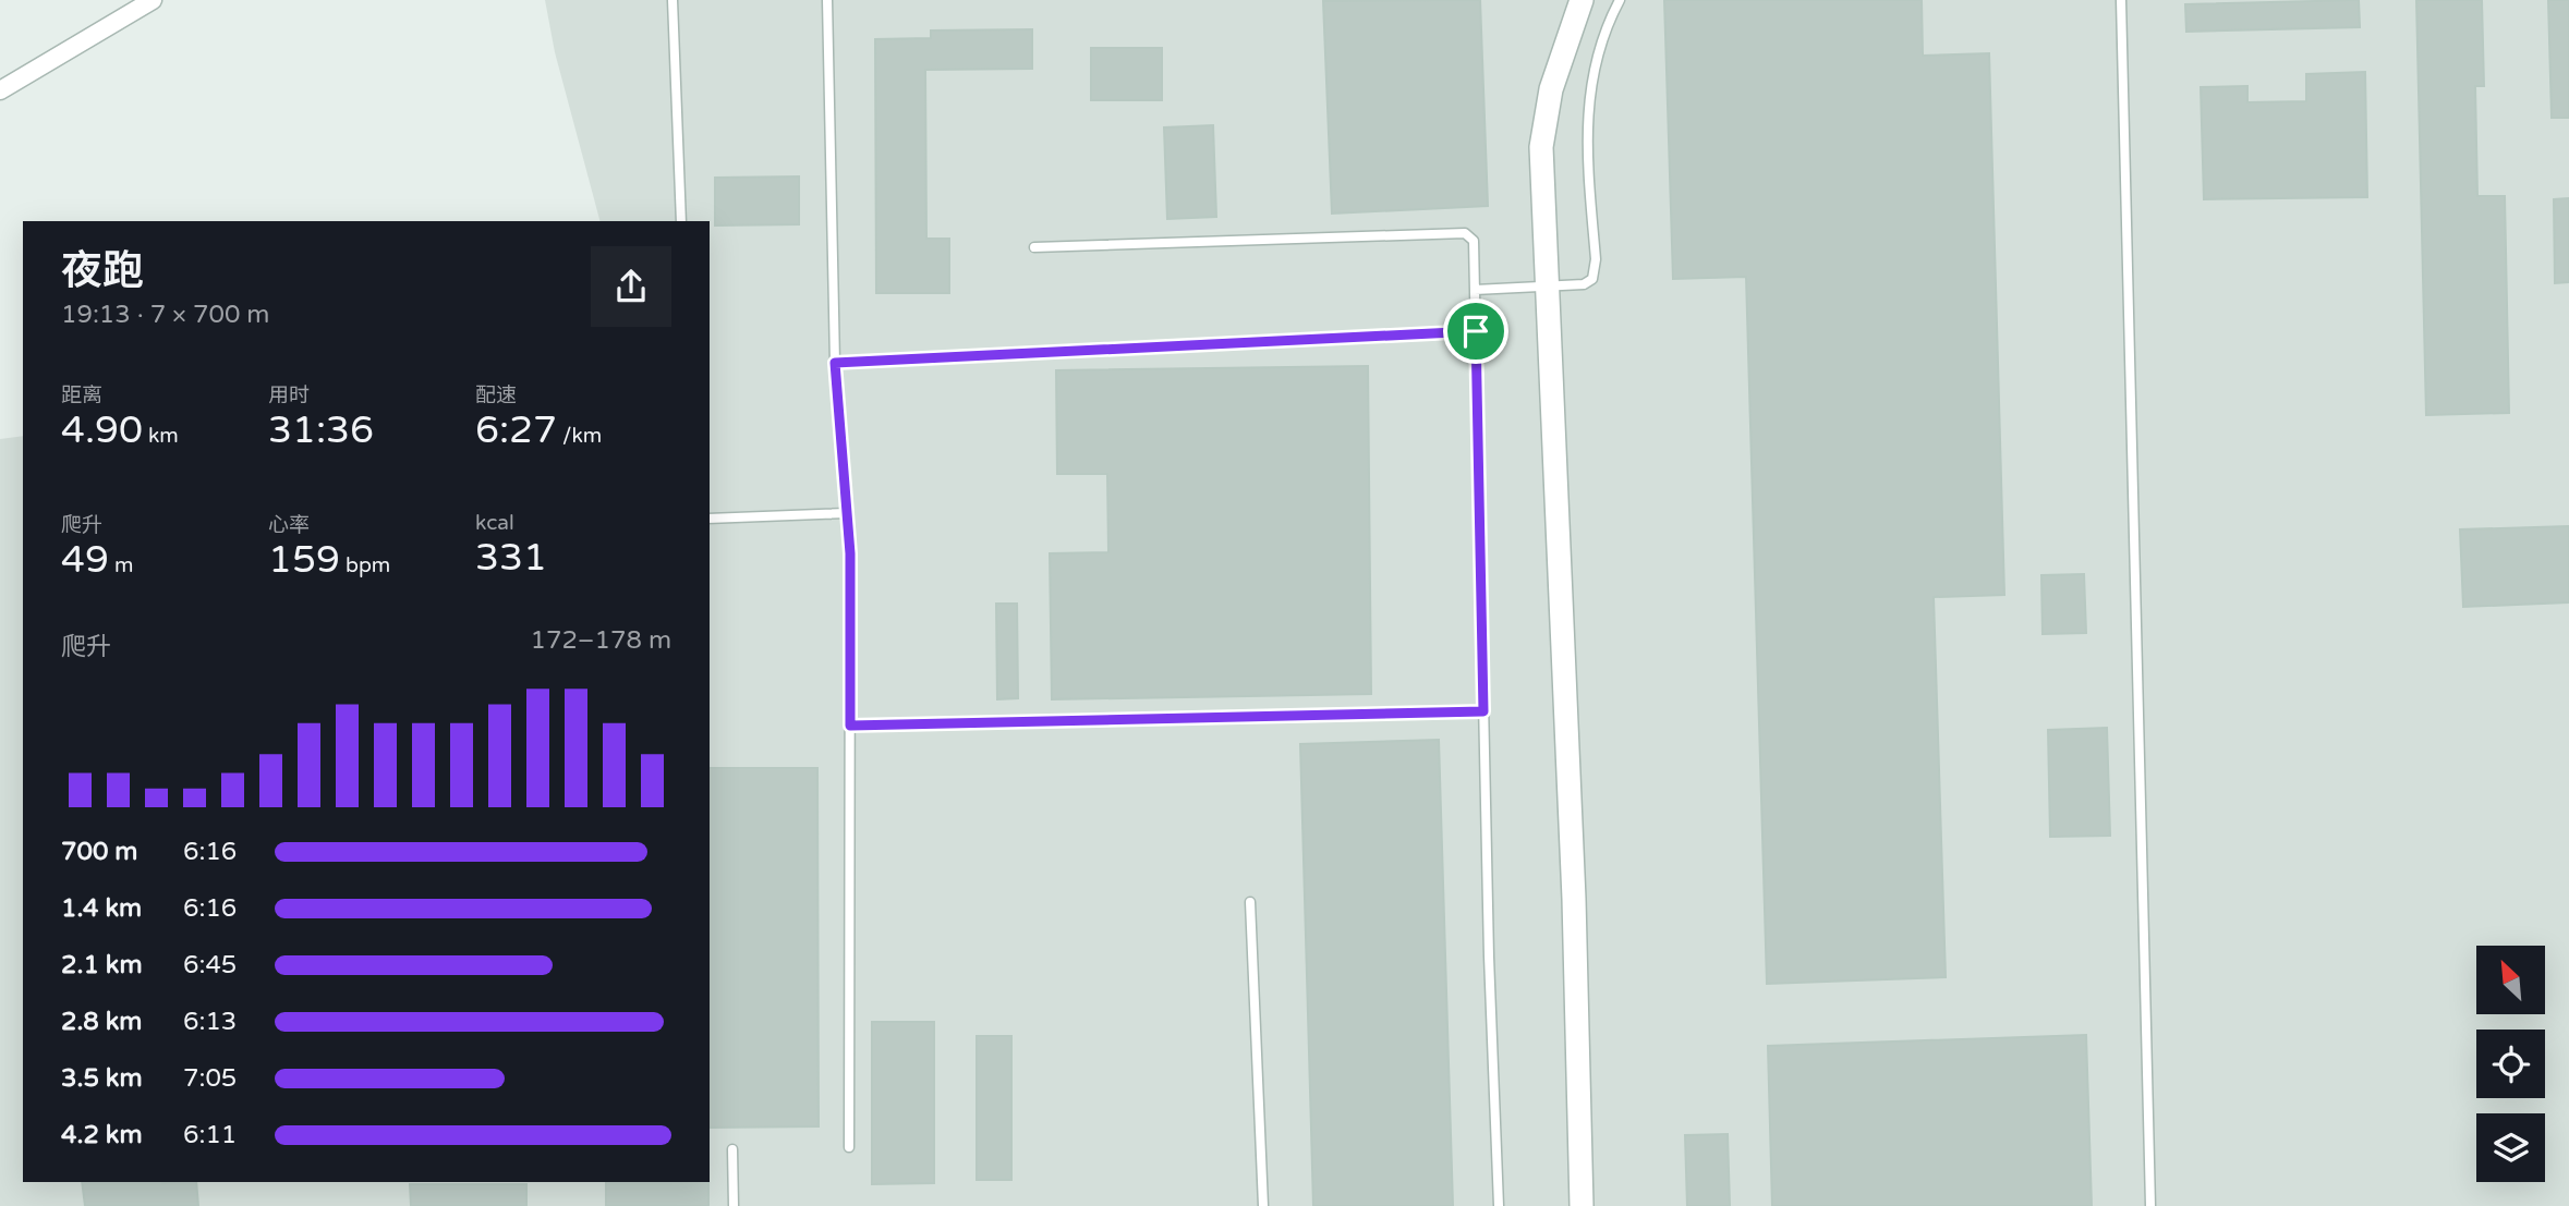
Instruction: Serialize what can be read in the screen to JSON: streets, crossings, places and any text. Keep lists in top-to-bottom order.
{
  "north": "top left",
  "page": {
    "heading": ["夜跑", "19:13 · 7 × 700 m"],
    "stats": [
      ["距离", "4.90 km"],
      ["用时", "31:36"],
      ["配速", "6:27 /km"],
      ["爬升", "49 m"],
      ["心率", "159 bpm"],
      ["kcal", "331"]
    ],
    "chart": ["爬升", "172–178 m"],
    "list": [
      {
        "name": "700 m",
        "note": "6:16"
      },
      {
        "name": "1.4 km",
        "note": "6:16"
      },
      {
        "name": "2.1 km",
        "note": "6:45"
      },
      {
        "name": "2.8 km",
        "note": "6:13"
      },
      {
        "name": "3.5 km",
        "note": "7:05"
      },
      {
        "name": "4.2 km",
        "note": "6:11"
      }
    ]
  }
}
